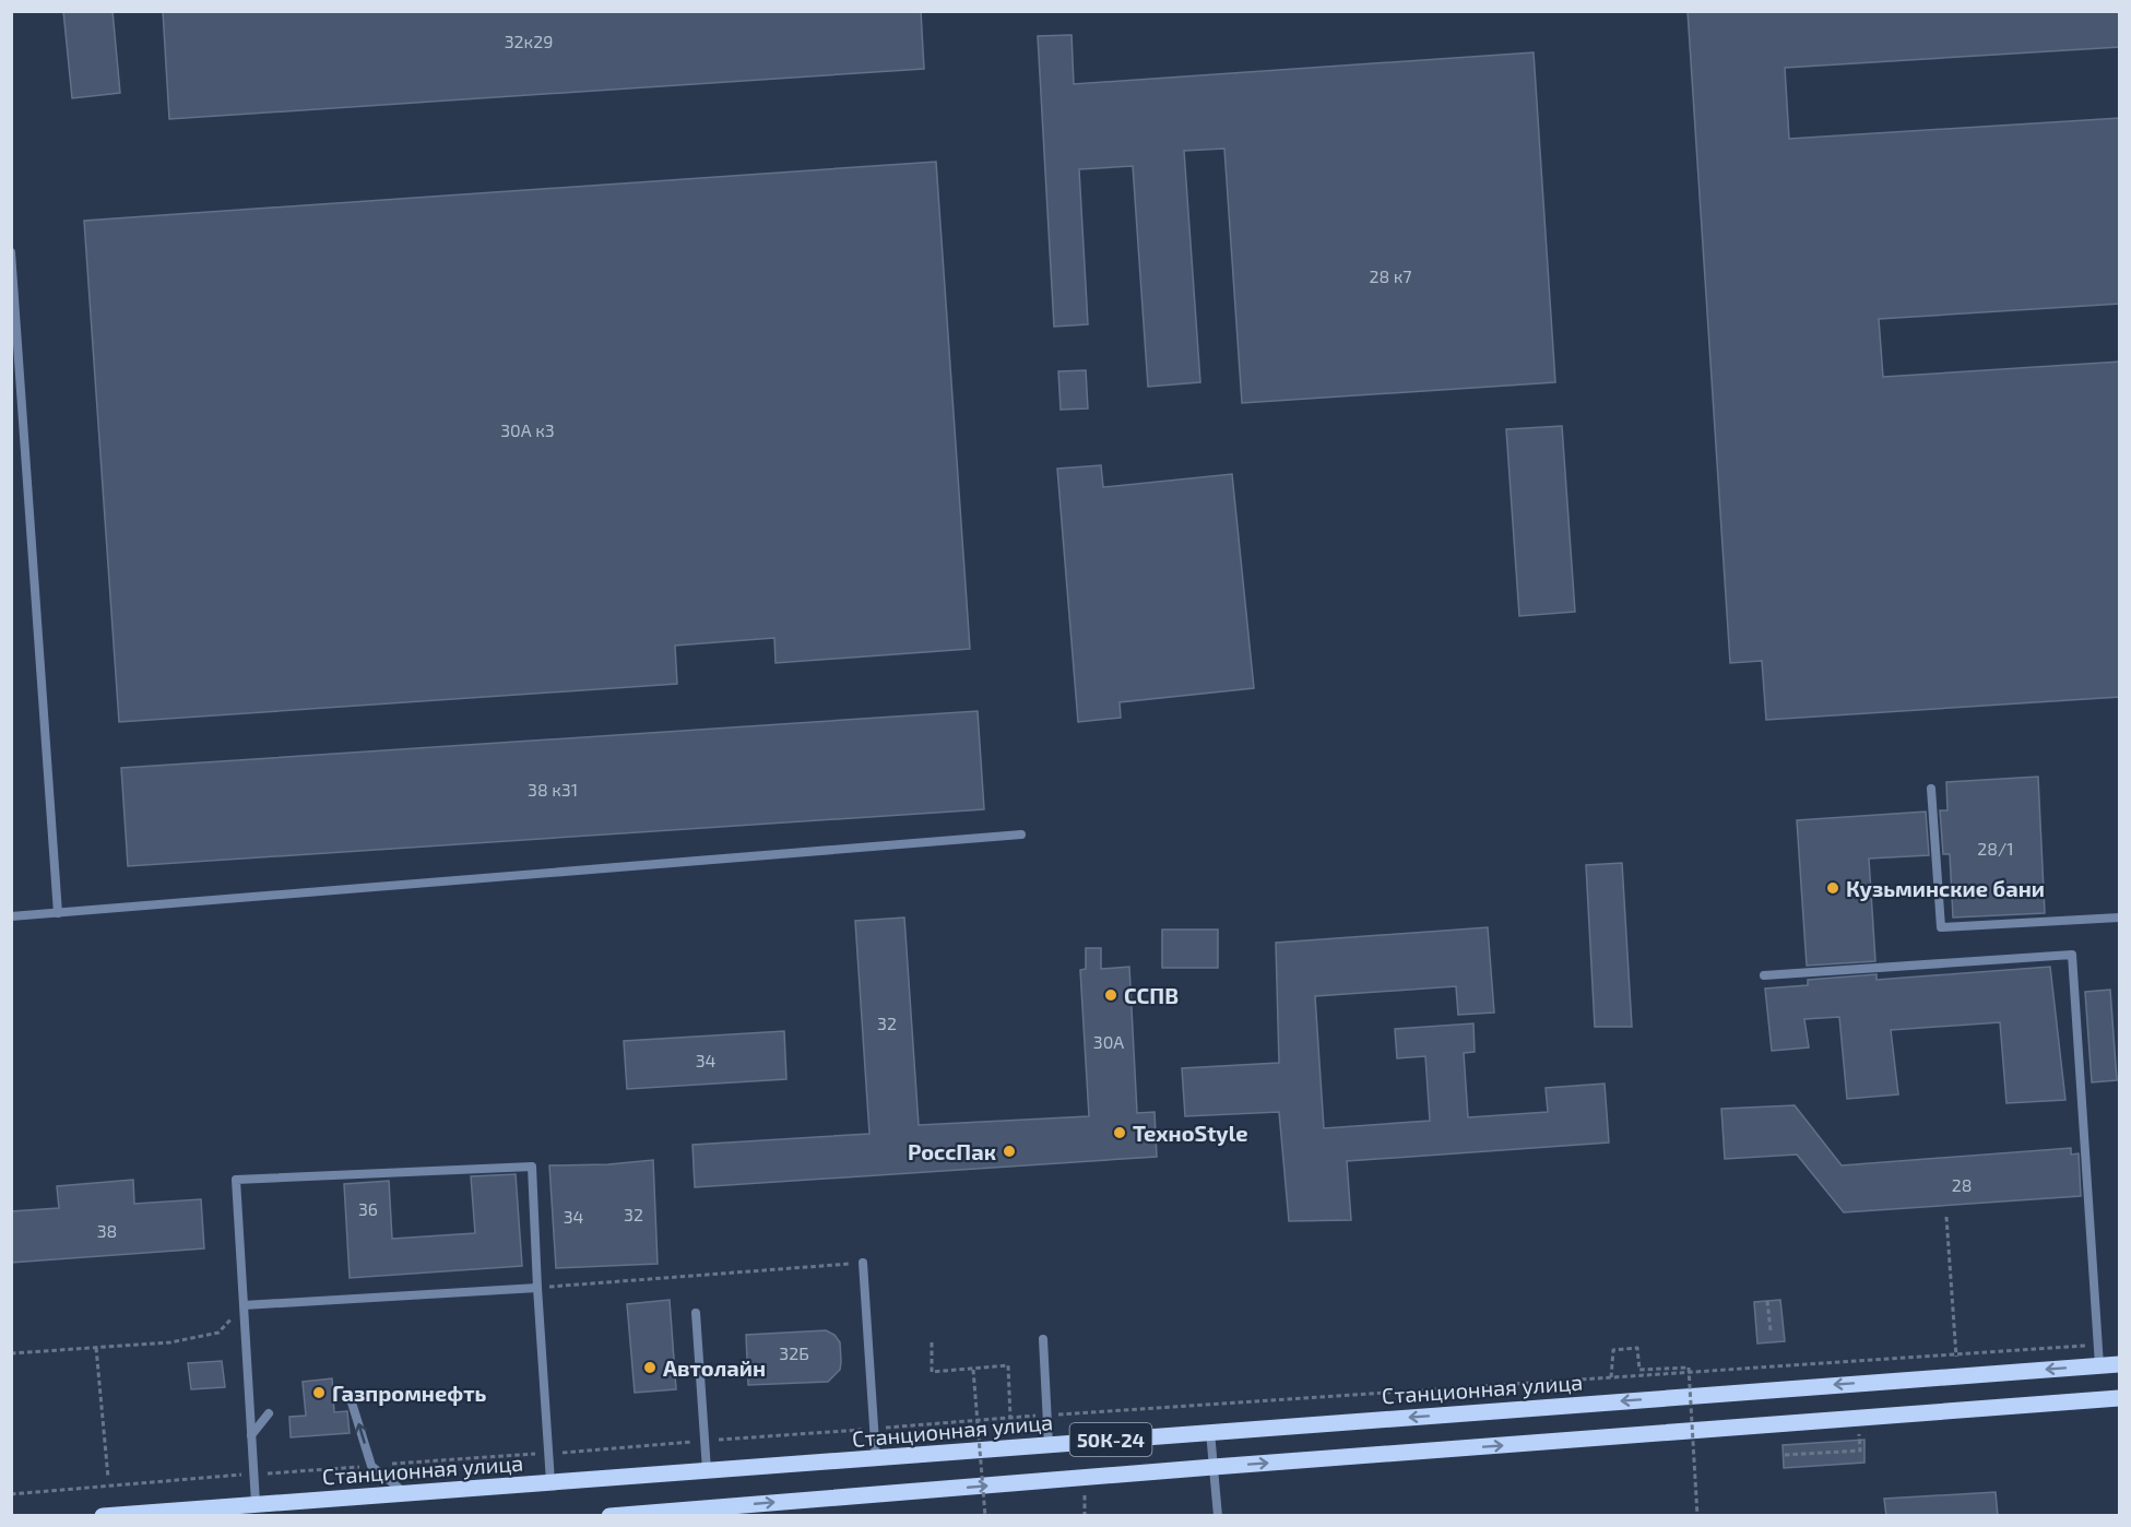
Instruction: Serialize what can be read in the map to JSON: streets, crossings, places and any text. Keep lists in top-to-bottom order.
{
  "streets": {
    "main road": ["Станционная улица", "50К-24"]
  },
  "places": [
    "Кузьминские бани",
    "ССПВ",
    "ТехноStyle",
    "РоссПак",
    "Автолайн",
    "Газпромнефть"
  ],
  "house_numbers": [
    "32к29",
    "28 к7",
    "30А к3",
    "38 к31",
    "28/1",
    "32",
    "30А",
    "34",
    "28",
    "36",
    "32",
    "34",
    "38",
    "32Б"
  ]
}
